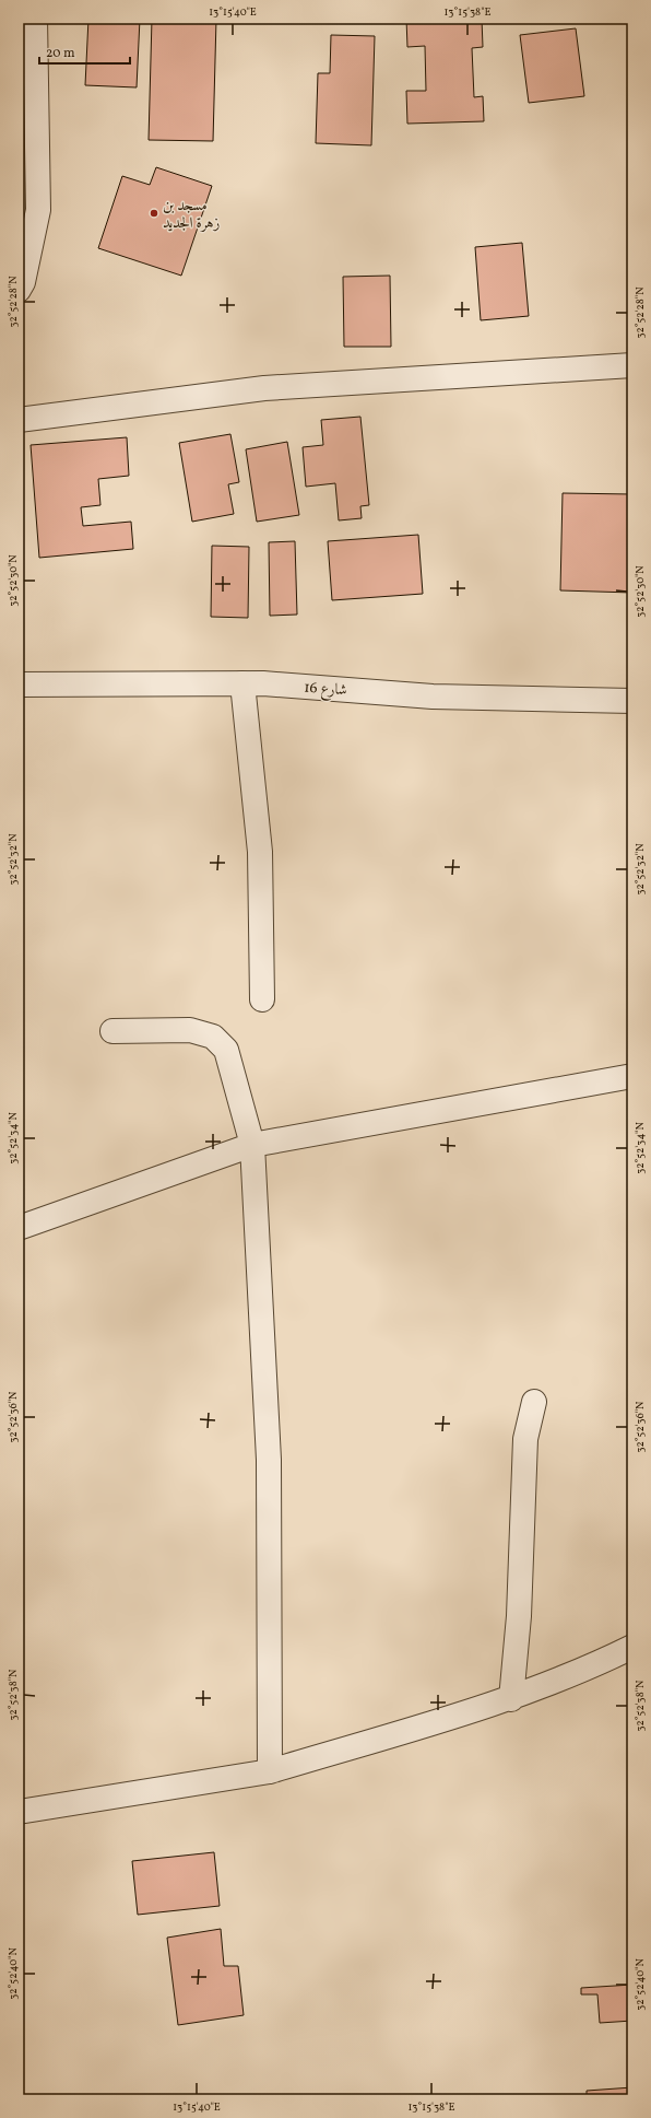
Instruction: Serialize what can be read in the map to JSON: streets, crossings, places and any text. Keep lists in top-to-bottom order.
{
  "streets": {
    "street": ["شارع 16"]
  },
  "places": ["مسجد بن زهرة الجديد"],
  "scale_bar": "20 m",
  "coordinates": [
    "13°15'40\"E",
    "13°15'38\"E",
    "32°52'28\"N",
    "32°52'30\"N",
    "32°52'32\"N",
    "32°52'34\"N",
    "32°52'36\"N",
    "32°52'38\"N",
    "32°52'40\"N"
  ]
}
